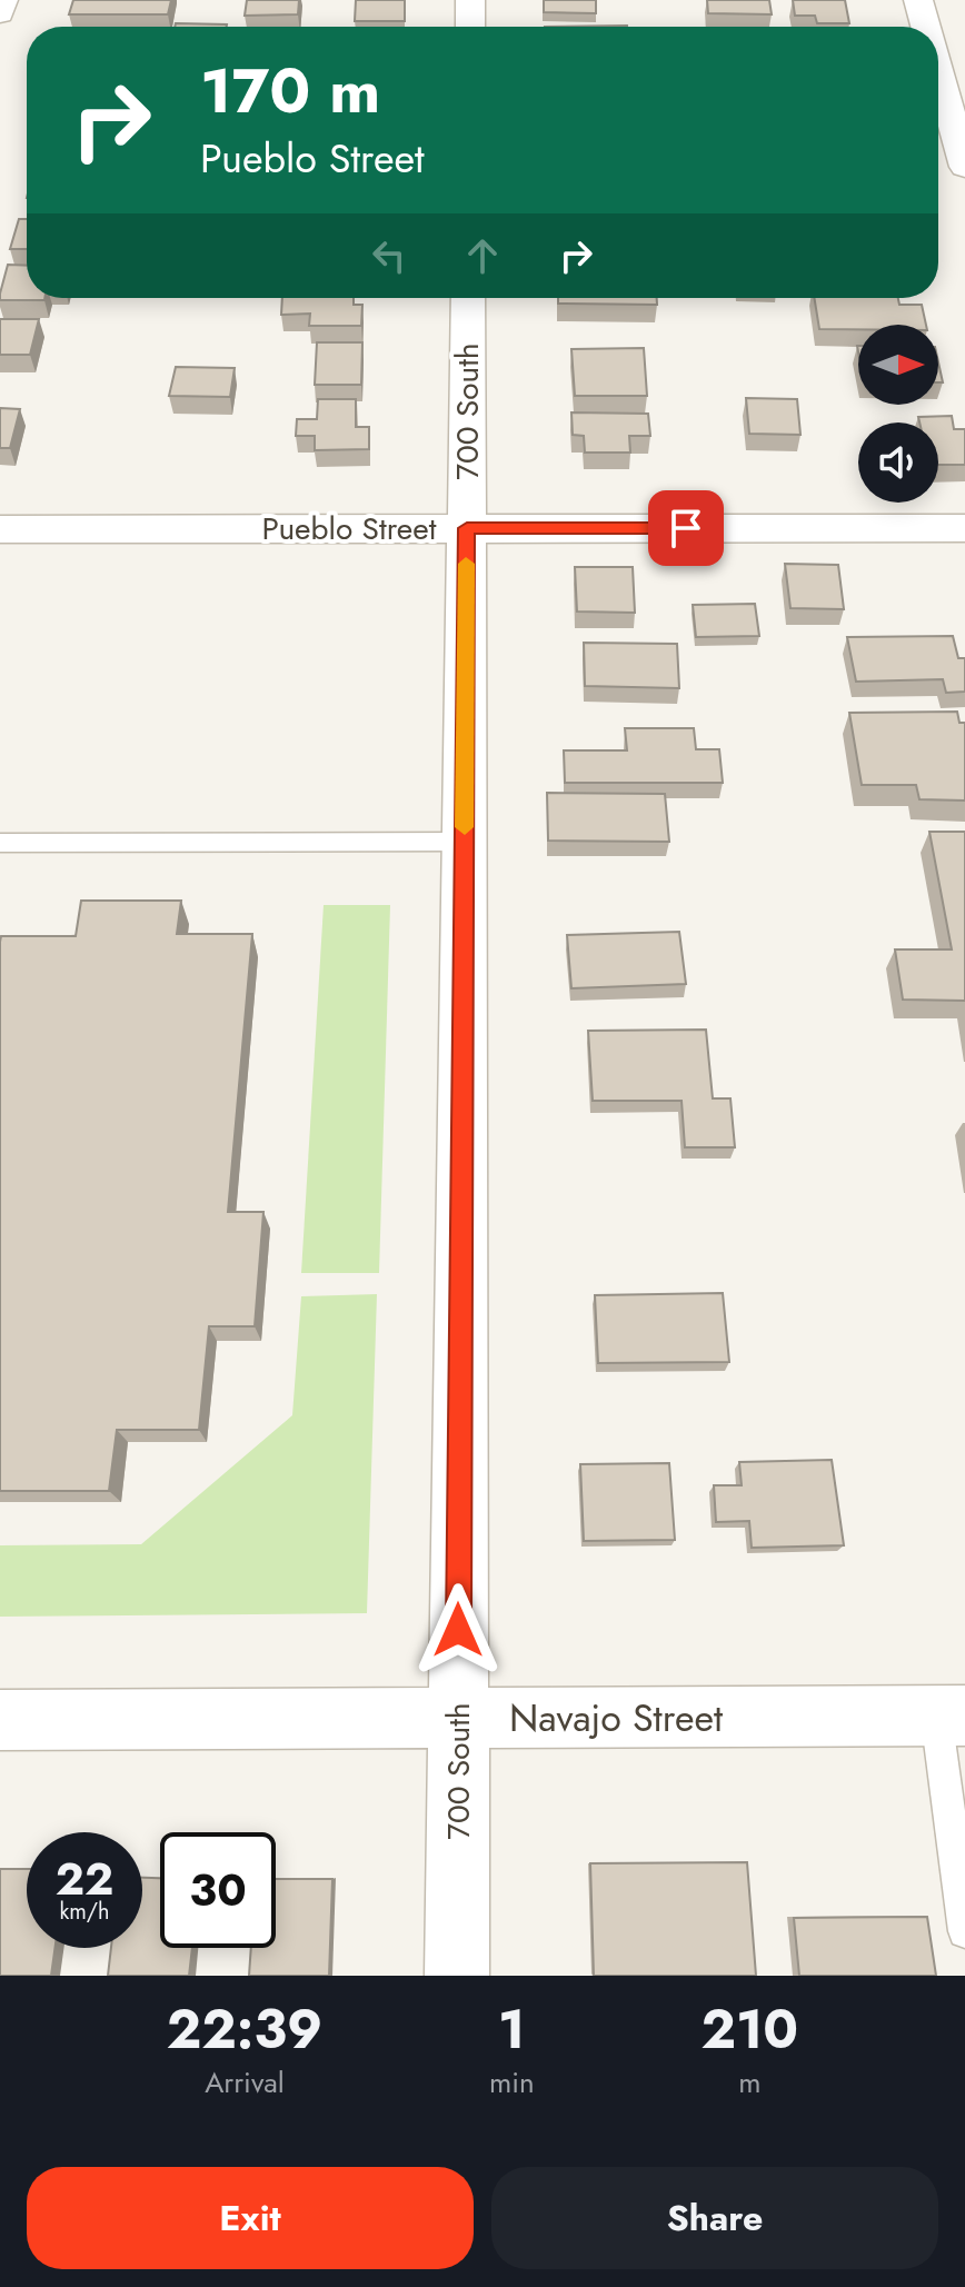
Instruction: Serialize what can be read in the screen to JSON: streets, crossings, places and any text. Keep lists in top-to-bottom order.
{
  "streets": {
    "street": ["700 South", "Pueblo Street", "Navajo Street"]
  },
  "crossings": [
    ["700 South", "Pueblo Street"],
    ["700 South", "Navajo Street"]
  ],
  "north": "right",
  "page": {
    "turn": ["170 m", "Pueblo Street"],
    "speed": "22 km/h",
    "limit": "30",
    "eta": [
      "22:39",
      "Arrival",
      "1",
      "min",
      "210",
      "m"
    ],
    "buttons": ["Exit", "Share"]
  }
}
